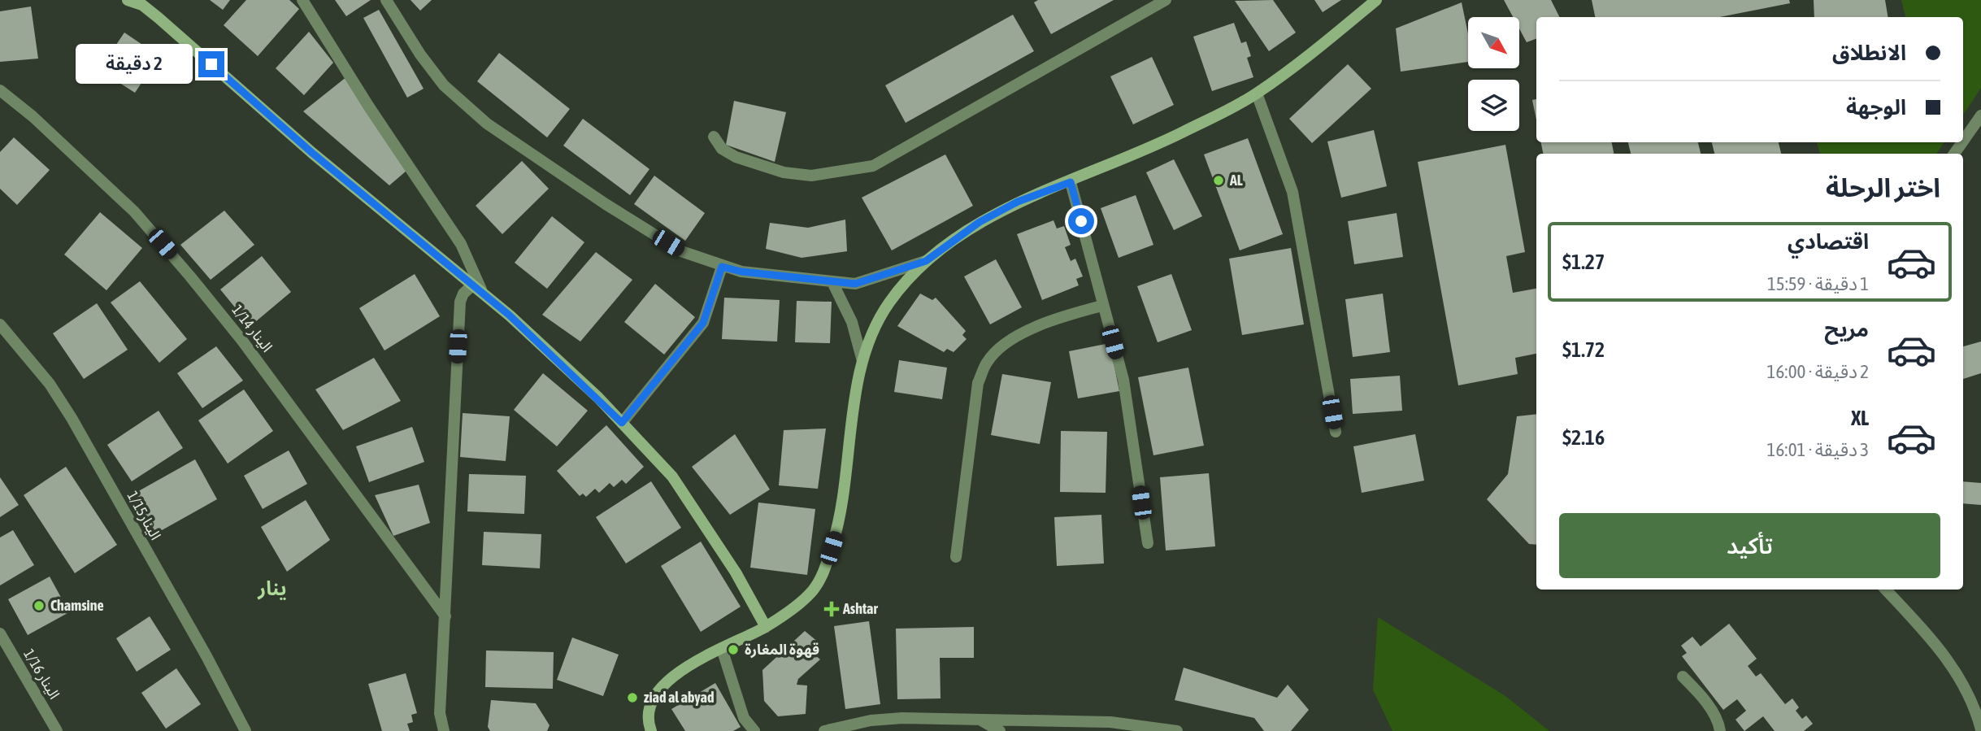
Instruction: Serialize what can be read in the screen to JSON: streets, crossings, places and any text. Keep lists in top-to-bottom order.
{
  "streets": {
    "street": ["الينار 1/14", "الينار1/15", "الينار 1/16"]
  },
  "districts": ["ينار"],
  "places": {
    "other": [
      "AL",
      "Chamsine",
      "قهوة المغارة",
      "ziad al abyad"
    ],
    "health": ["Ashtar"]
  },
  "north": "bottom right",
  "page": {
    "banner": ["الانطلاق", "الوجهة"],
    "bubble": "2 دقيقة",
    "heading": "اختر الرحلة",
    "list": [
      {
        "name": "اقتصادي",
        "note": "1 دقيقة · 15:59",
        "value": "$1.27"
      },
      {
        "name": "مريح",
        "note": "2 دقيقة · 16:00",
        "value": "$1.72"
      },
      {
        "name": "XL",
        "note": "3 دقيقة · 16:01",
        "value": "$2.16"
      }
    ],
    "buttons": "تأكيد"
  }
}
